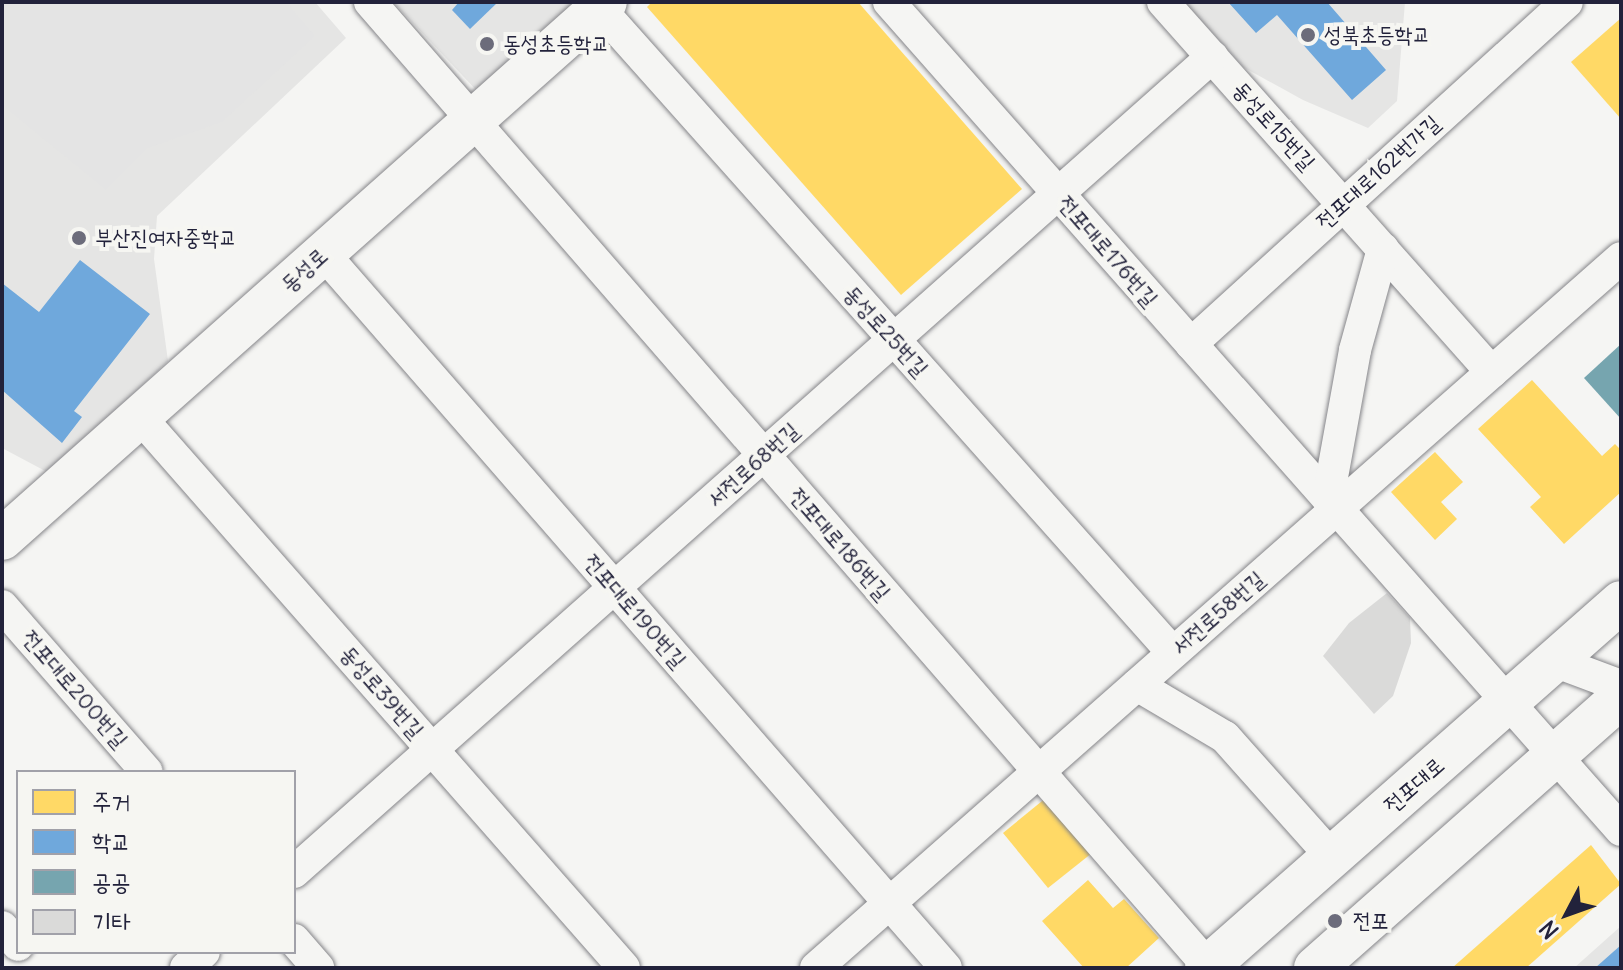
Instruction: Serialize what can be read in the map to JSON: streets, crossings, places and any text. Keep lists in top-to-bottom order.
{
  "streets": {
    "main road": ["동성로", "전포대로"],
    "street": [
      "동성로15번길",
      "전포대로162번가길",
      "전포대로176번길",
      "동성로25번길",
      "서전로68번길",
      "전포대로186번길",
      "전포대로190번길",
      "서전로58번길",
      "전포대로200번길",
      "동성로39번길"
    ]
  },
  "crossings": [
    ["동성로15번길", "전포대로162번가길"],
    ["동성로15번길", "서전로68번길"],
    ["동성로15번길", "서전로58번길"],
    ["전포대로162번가길", "전포대로176번길"],
    ["전포대로176번길", "서전로68번길"],
    ["전포대로176번길", "서전로58번길"],
    ["전포대로176번길", "전포대로"],
    ["동성로", "동성로25번길"],
    ["동성로", "전포대로186번길"],
    ["동성로", "전포대로190번길"],
    ["동성로", "동성로39번길"],
    ["동성로25번길", "서전로68번길"],
    ["동성로25번길", "서전로58번길"],
    ["서전로68번길", "전포대로186번길"],
    ["서전로68번길", "전포대로190번길"],
    ["서전로68번길", "동성로39번길"],
    ["전포대로186번길", "서전로58번길"],
    ["전포대로186번길", "전포대로"],
    ["전포대로190번길", "서전로58번길"]
  ],
  "places": [
    "성북초등학교",
    "동성초등학교",
    "부산진여자중학교",
    "전포"
  ],
  "legend": [
    "주거",
    "학교",
    "공공",
    "기타"
  ],
  "north": "bottom left"
}
